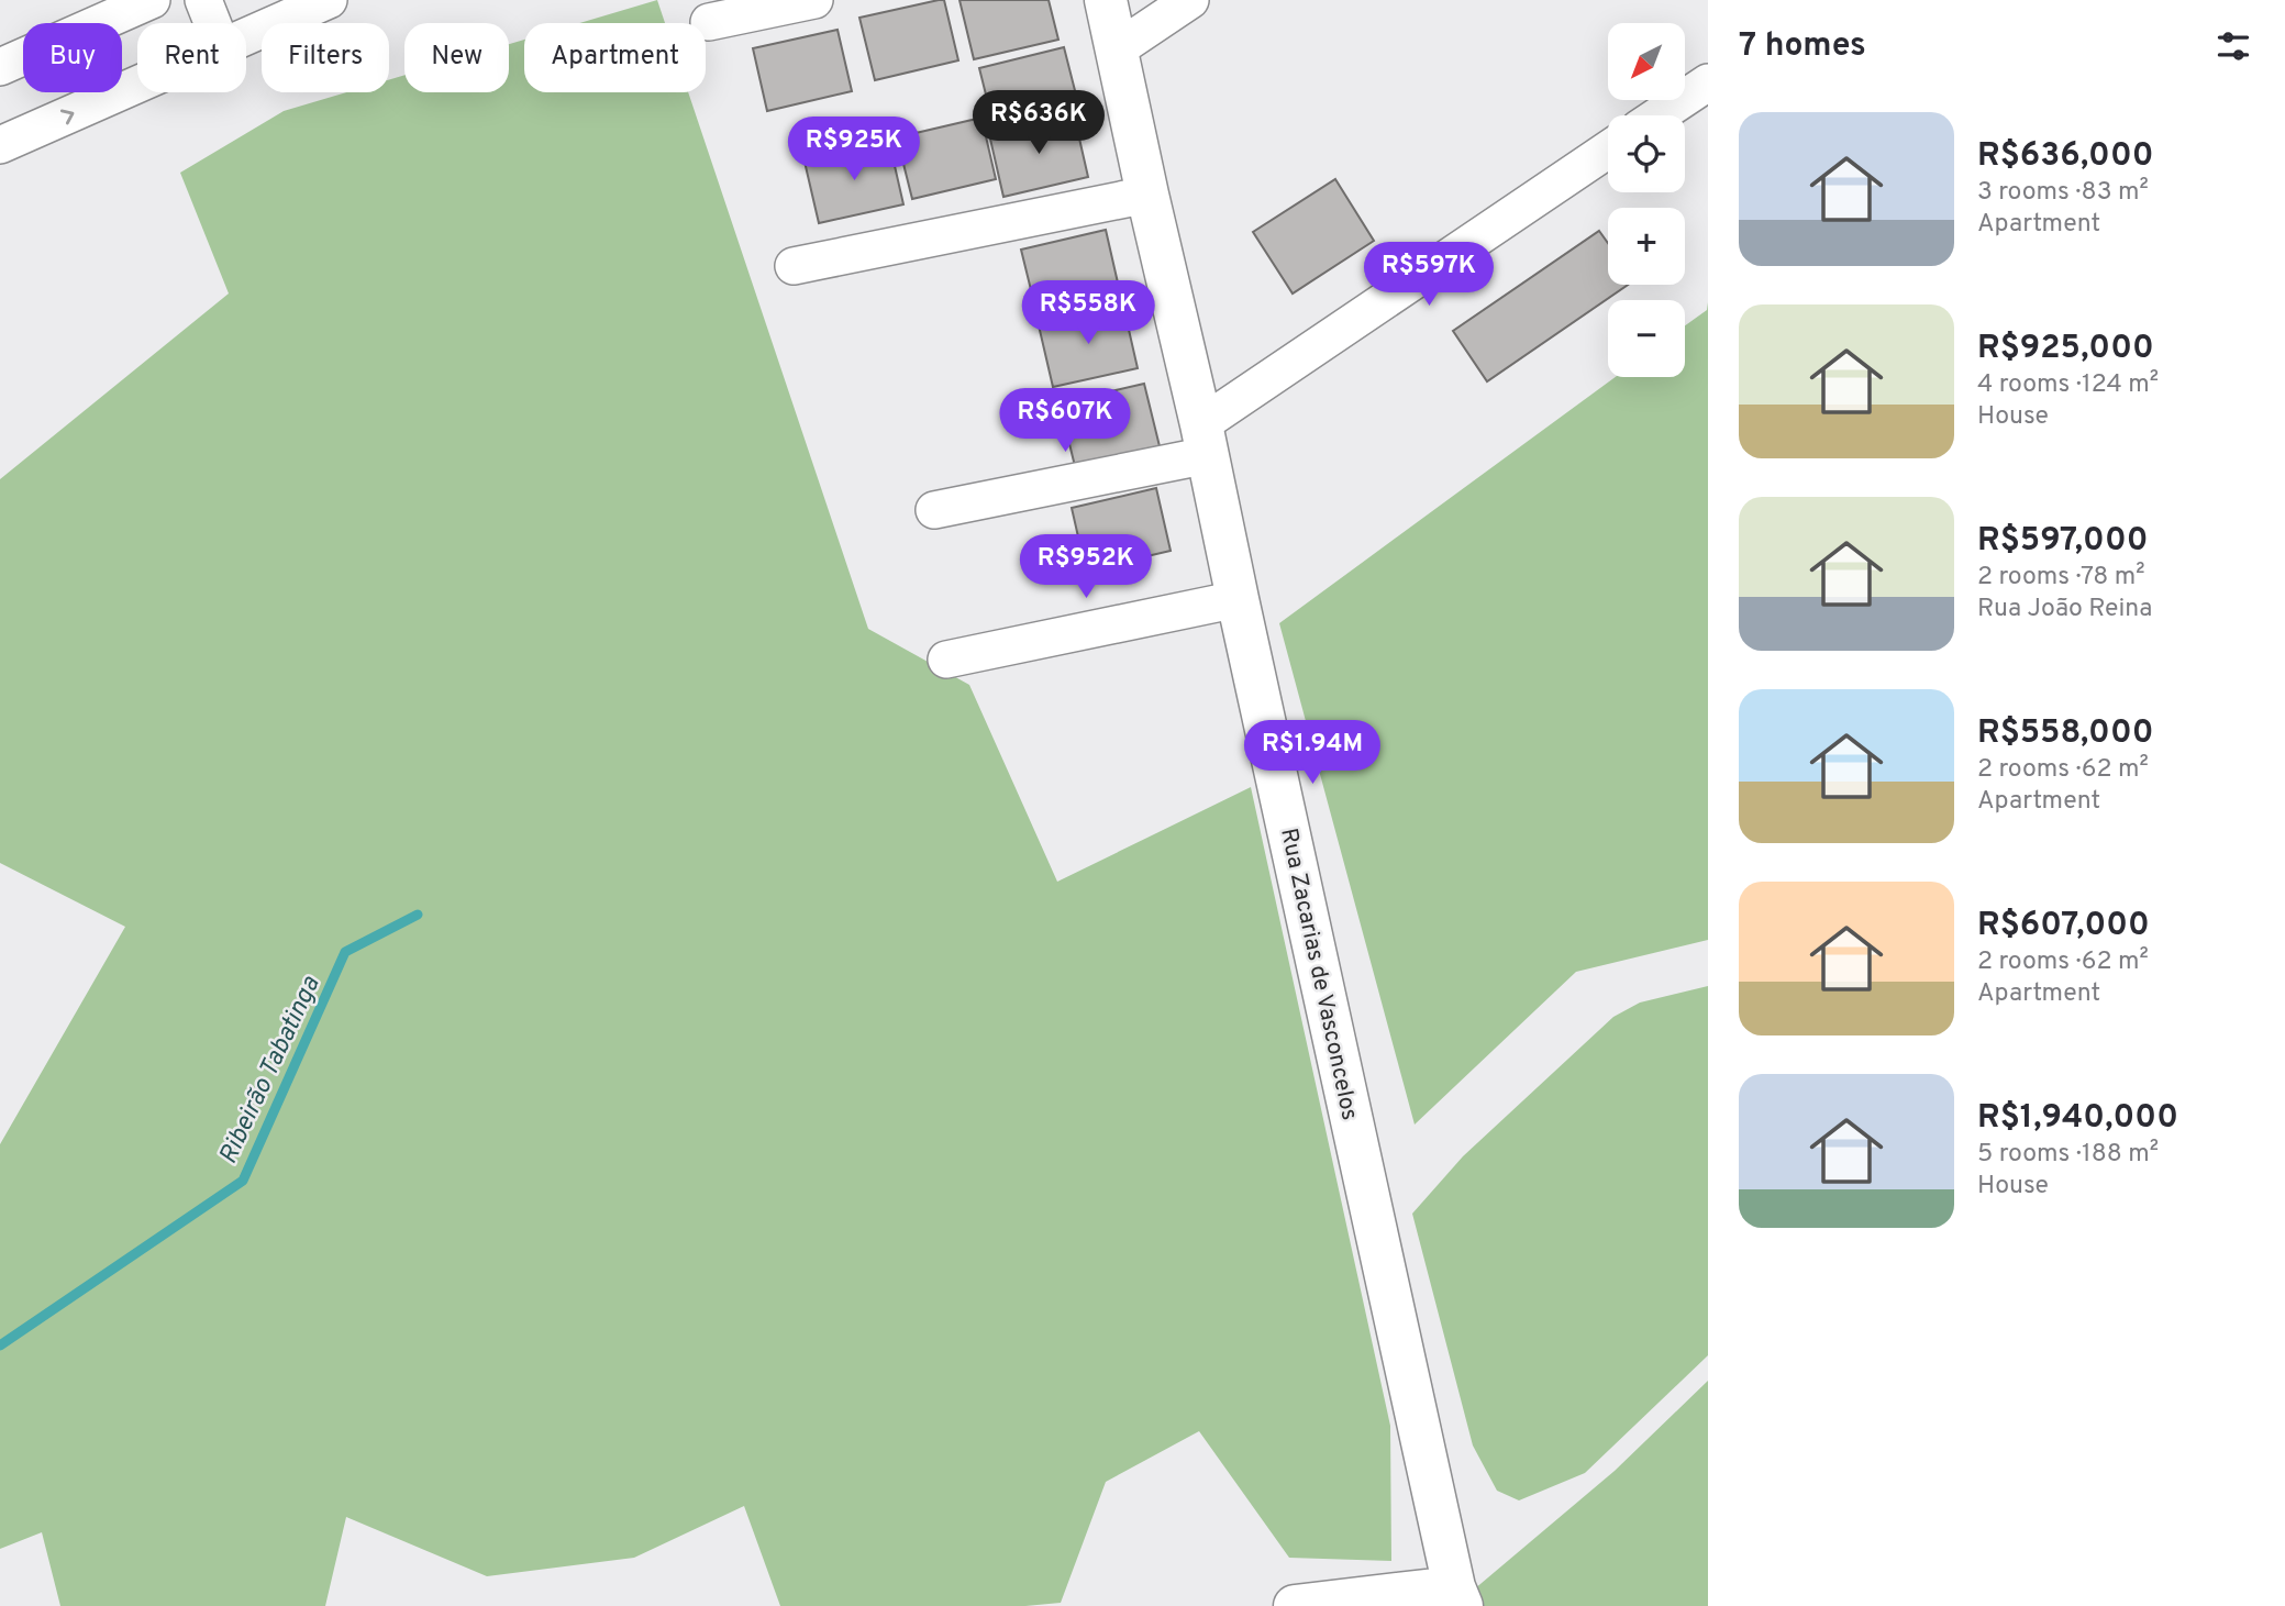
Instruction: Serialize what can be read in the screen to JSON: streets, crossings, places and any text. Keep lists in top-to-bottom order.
{
  "streets": {
    "street": ["Rua Zacarias de Vasconcelos"]
  },
  "water": ["Ribeirão Tabatinga"],
  "north": "bottom left",
  "page": {
    "heading": "7 homes",
    "map_buttons": ["+", "−"],
    "chip": [
      "Buy",
      "Rent",
      "Filters",
      "New",
      "Apartment"
    ],
    "price": [
      "R$636K",
      "R$925K",
      "R$597K",
      "R$558K",
      "R$607K",
      "R$952K",
      "R$1.94M"
    ],
    "list": [
      {
        "name": "R$636,000",
        "note": "3 rooms · 83 m² · Apartment"
      },
      {
        "name": "R$925,000",
        "note": "4 rooms · 124 m² · House"
      },
      {
        "name": "R$597,000",
        "note": "2 rooms · 78 m² · Rua João Reina"
      },
      {
        "name": "R$558,000",
        "note": "2 rooms · 62 m² · Apartment"
      },
      {
        "name": "R$607,000",
        "note": "2 rooms · 62 m² · Apartment"
      },
      {
        "name": "R$1,940,000",
        "note": "5 rooms · 188 m² · House"
      }
    ]
  }
}
